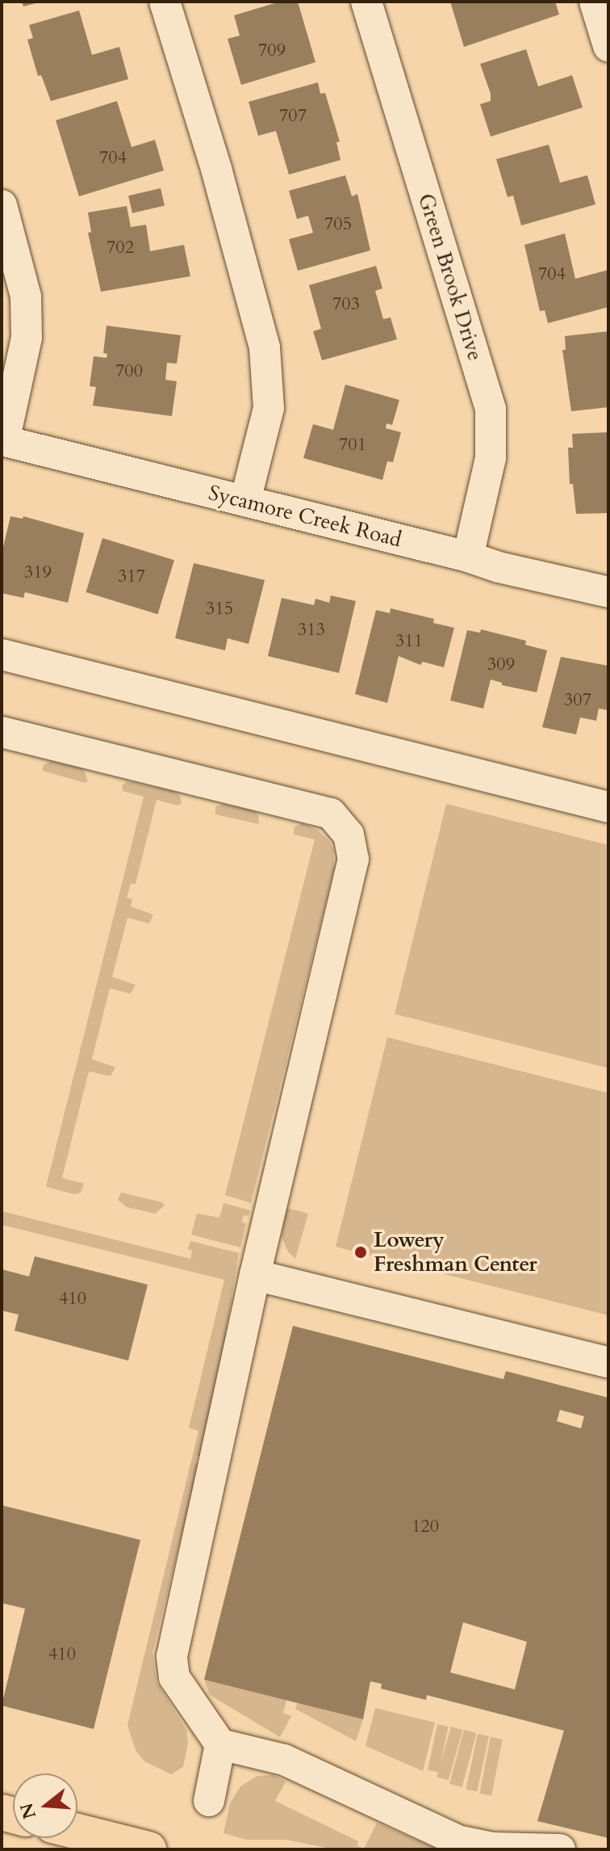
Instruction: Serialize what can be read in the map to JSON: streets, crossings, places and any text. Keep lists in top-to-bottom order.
{
  "streets": {
    "street": ["Green Brook Drive", "Sycamore Creek Road"]
  },
  "crossings": [
    ["Green Brook Drive", "Sycamore Creek Road"]
  ],
  "places": ["Lowery Freshman Center"],
  "house_numbers": [
    "709",
    "707",
    "704",
    "705",
    "702",
    "704",
    "703",
    "700",
    "701",
    "319",
    "317",
    "315",
    "313",
    "311",
    "309",
    "307",
    "410",
    "120",
    "410"
  ],
  "north": "left"
}
